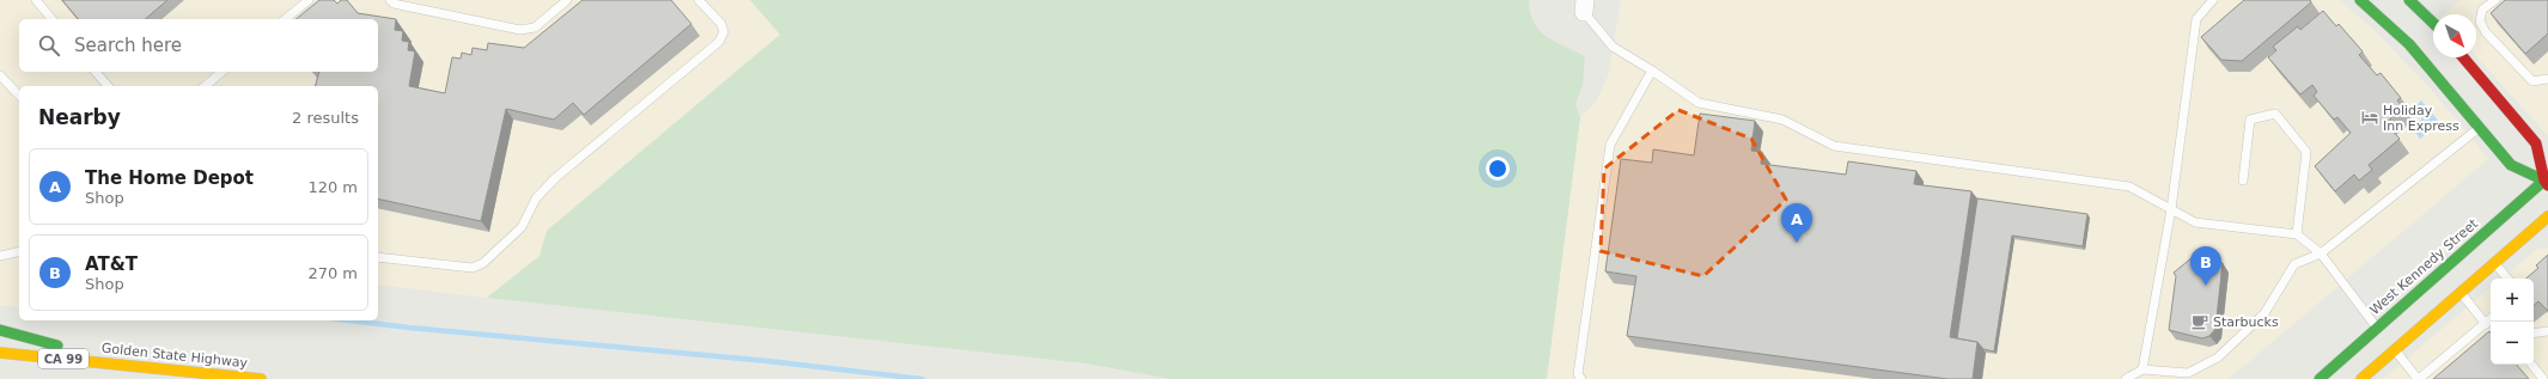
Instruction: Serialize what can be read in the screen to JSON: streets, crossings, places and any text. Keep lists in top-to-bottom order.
{
  "streets": {
    "main road": ["West Kennedy Street", "Golden State Highway", "CA 99"]
  },
  "places": {
    "hotel": ["Holiday Inn Express"],
    "cafe": ["Starbucks"]
  },
  "north": "bottom right",
  "page": {
    "search": "Search here",
    "heading": ["Nearby", "2 results"],
    "list": [
      {
        "mark": "A",
        "name": "The Home Depot",
        "note": "Shop",
        "value": "120 m"
      },
      {
        "mark": "B",
        "name": "AT&T",
        "note": "Shop",
        "value": "270 m"
      }
    ],
    "pins": ["A", "B"],
    "map_buttons": ["+", "−"]
  }
}
